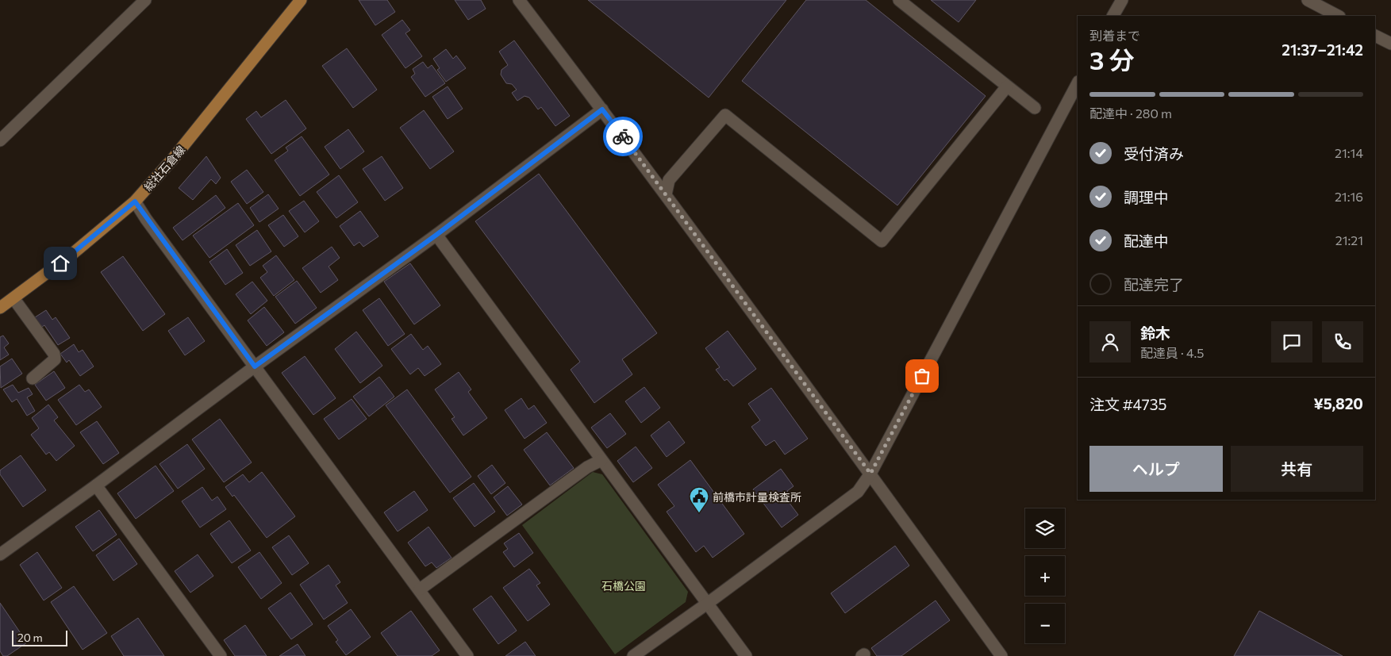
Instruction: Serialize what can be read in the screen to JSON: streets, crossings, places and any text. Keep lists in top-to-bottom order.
{
  "streets": {
    "main road": ["総社石倉線"]
  },
  "parks": ["石橋公園"],
  "places": {
    "public building": ["前橋市計量検査所"]
  },
  "scale_bar": "20 m",
  "page": {
    "heading": ["3 分", "到着まで", "21:37–21:42"],
    "panel": [
      "鈴木",
      "配達員 · 4.5",
      "注文 #4735",
      "¥5,820"
    ],
    "bar": "配達中 · 280 m",
    "list": [
      ["受付済み", "21:14"],
      ["調理中", "21:16"],
      ["配達中", "21:21"],
      "配達完了"
    ],
    "buttons": ["ヘルプ", "共有"],
    "map_buttons": ["+", "−"],
    "scale": "20 m"
  }
}
